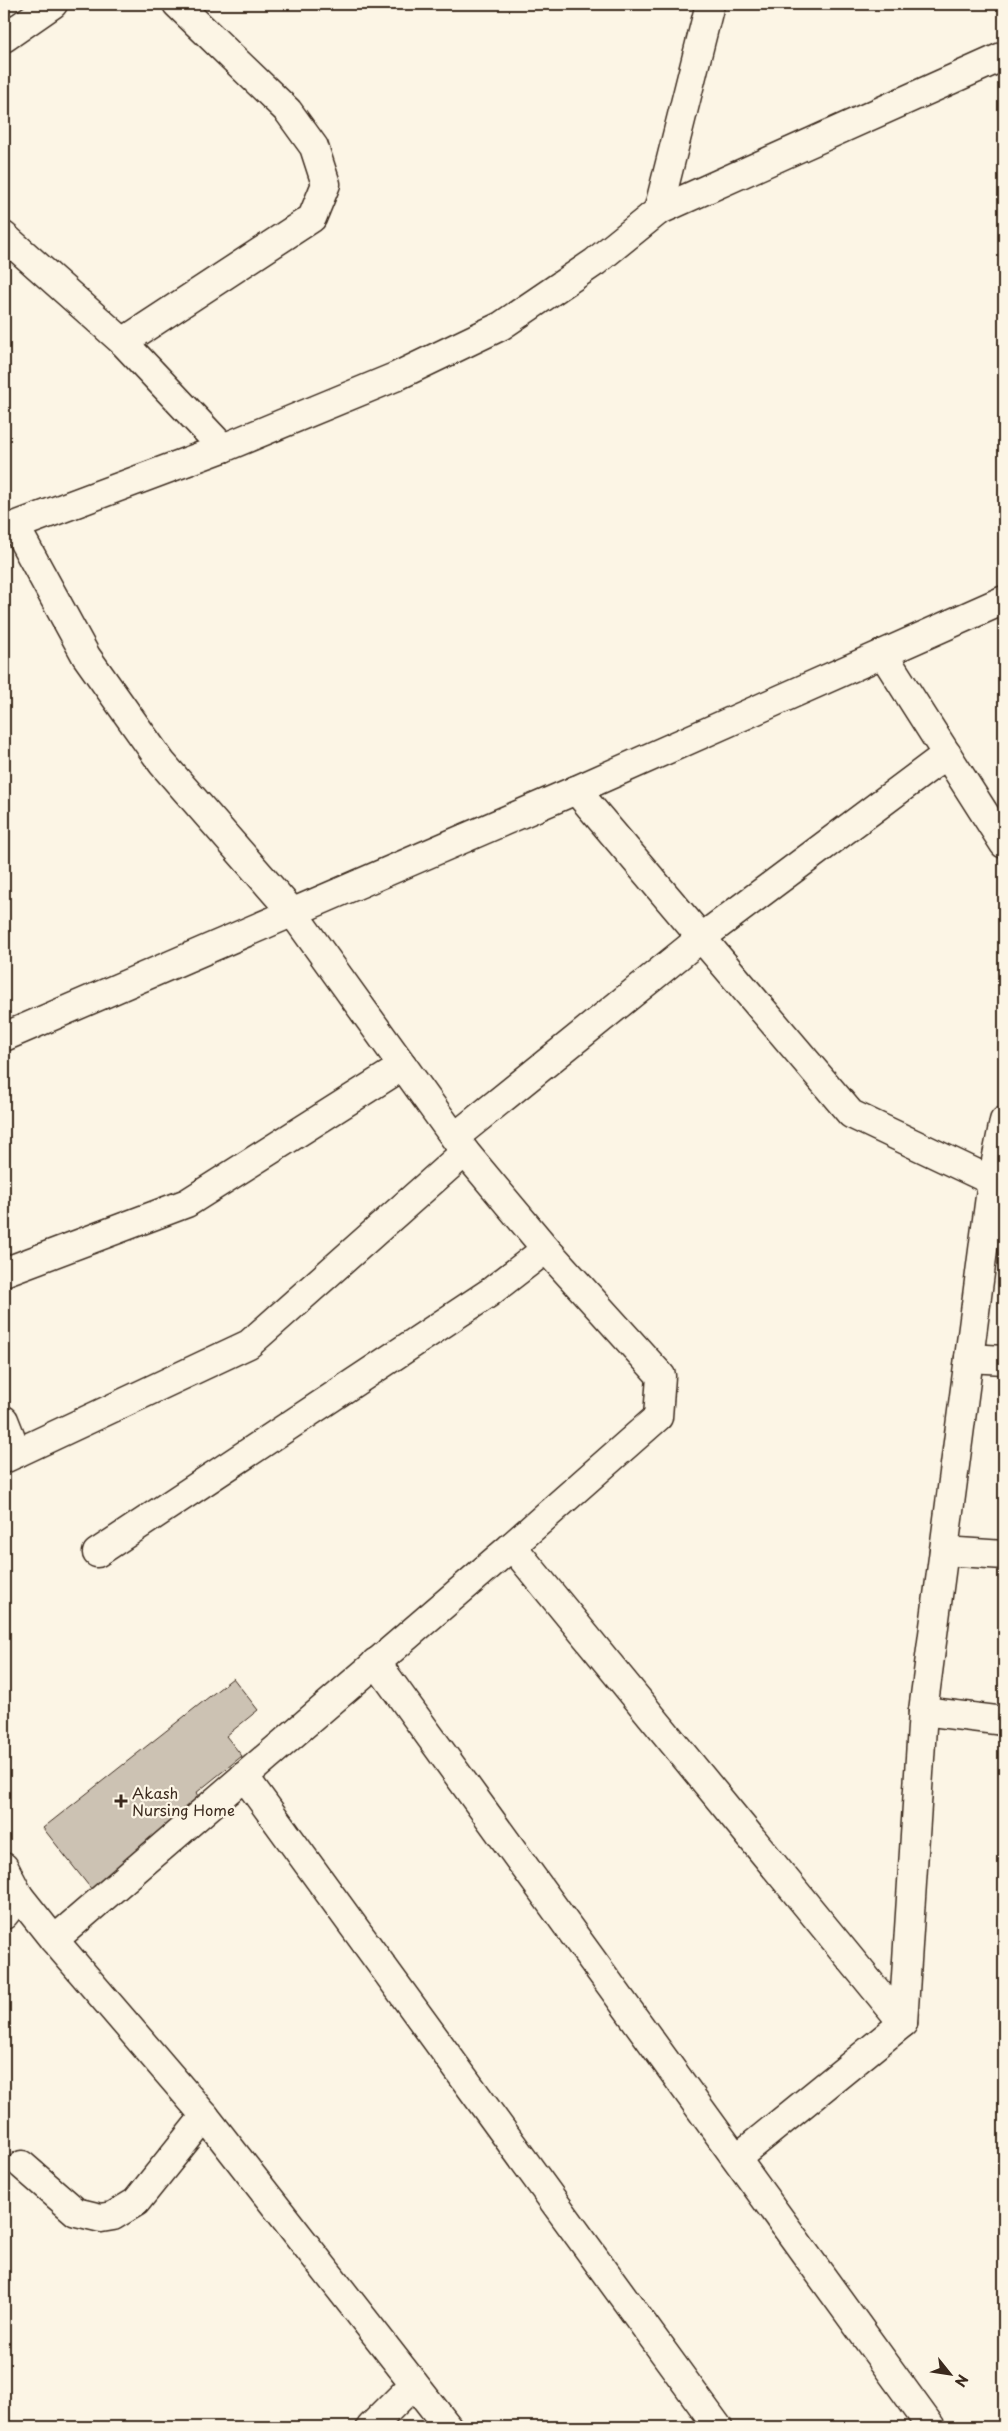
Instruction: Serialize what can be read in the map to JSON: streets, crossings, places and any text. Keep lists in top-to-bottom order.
{
  "places": {
    "health": ["Akash Nursing Home"]
  },
  "north": "bottom right"
}
